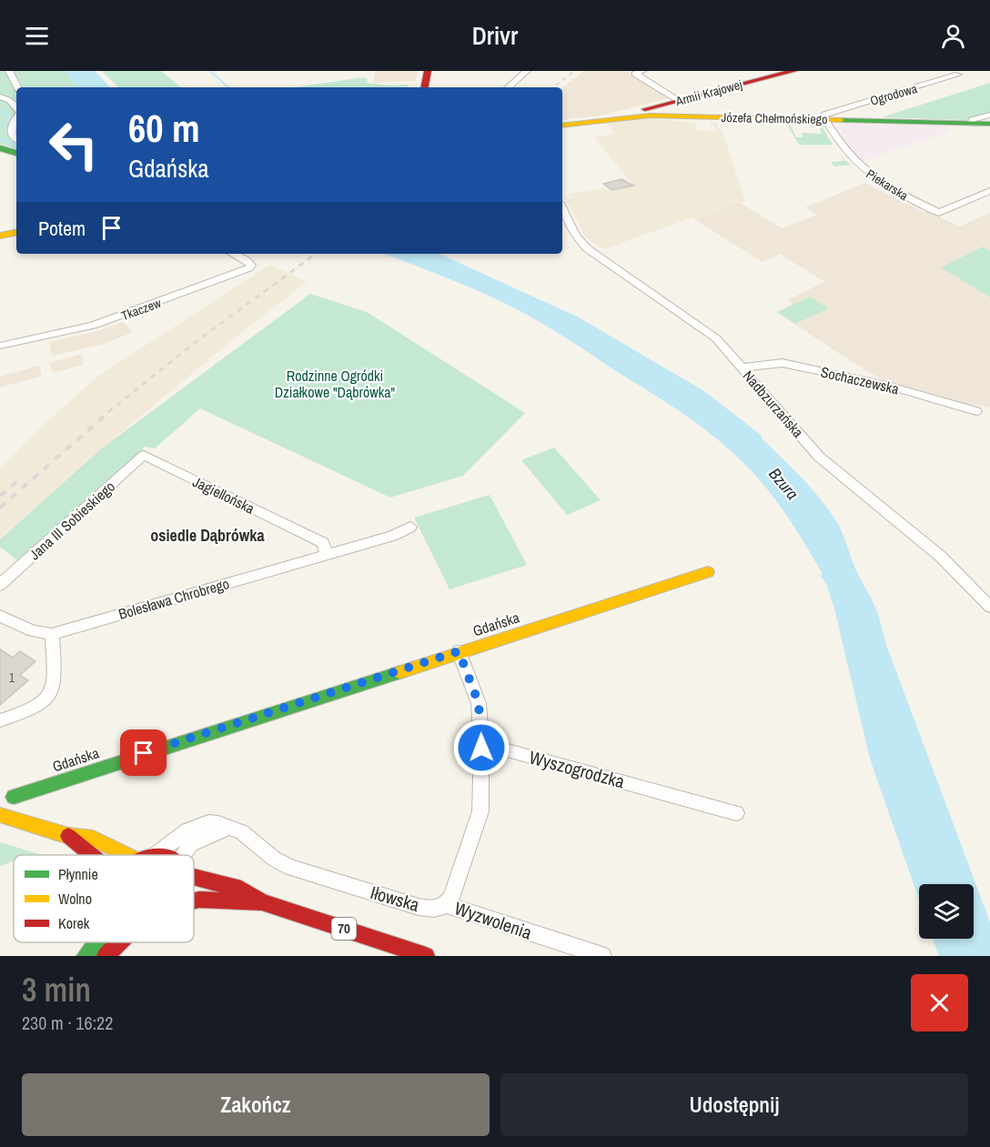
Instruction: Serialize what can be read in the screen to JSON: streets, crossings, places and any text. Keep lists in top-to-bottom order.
{
  "streets": {
    "street": [
      "Armii Krajowej",
      "Ogrodowa",
      "Józefa Chełmońskiego",
      "Piekarska",
      "Tkaczew",
      "Sochaczewska",
      "Nadbzurzańska",
      "Jagiellońska",
      "Jana III Sobieskiego",
      "Bolesława Chrobrego",
      "Gdańska",
      "Wyszogrodzka",
      "Iłowska",
      "Wyzwolenia",
      "70"
    ]
  },
  "crossings": [
    ["Armii Krajowej", "Józefa Chełmońskiego"],
    ["Ogrodowa", "Józefa Chełmońskiego"],
    ["Ogrodowa", "Piekarska"],
    ["Józefa Chełmońskiego", "Piekarska"],
    ["Sochaczewska", "Nadbzurzańska"],
    ["Jagiellońska", "Jana III Sobieskiego"],
    ["Jagiellońska", "Bolesława Chrobrego"],
    ["Iłowska", "Wyzwolenia"]
  ],
  "districts": ["osiedle Dąbrówka"],
  "water": ["Bzura"],
  "parks": ["Rodzinne Ogródki Działkowe \"Dąbrówka\""],
  "house_numbers": ["1"],
  "legend": ["Płynnie", "Wolno", "Korek"],
  "page": {
    "header": "Drivr",
    "turn": ["60 m", "Gdańska"],
    "then": "Potem",
    "heading": ["3 min", "230 m · 16:22"],
    "buttons": ["Zakończ", "Udostępnij"]
  }
}
